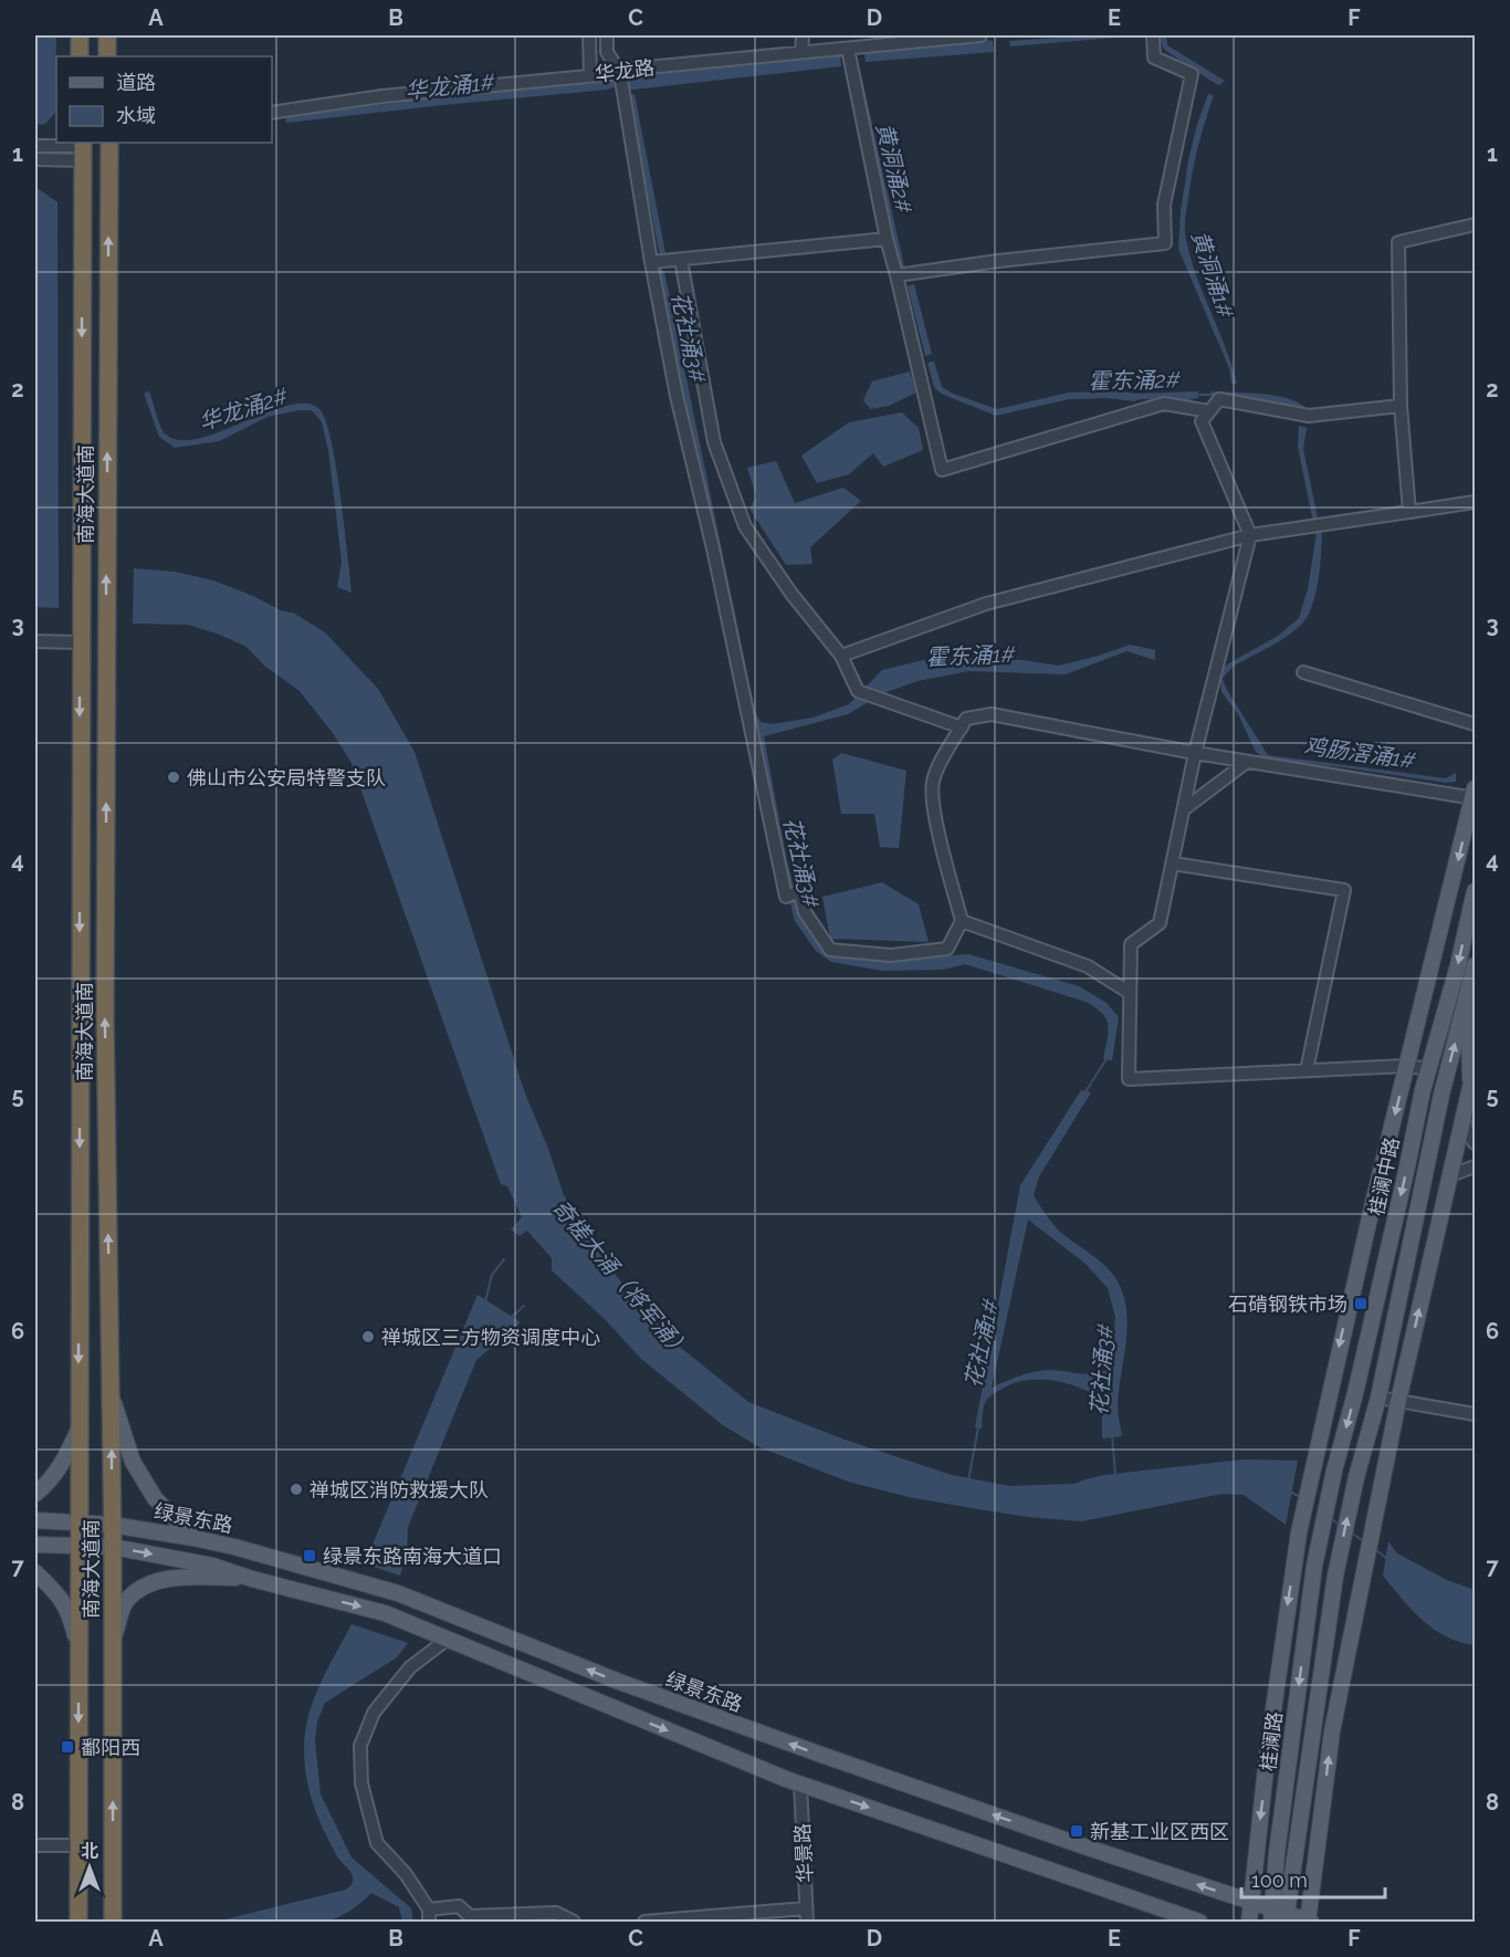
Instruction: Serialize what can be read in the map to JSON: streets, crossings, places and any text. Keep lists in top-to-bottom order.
{
  "streets": {
    "highway": ["南海大道南"],
    "main road": ["桂澜中路", "绿景东路", "桂澜路"],
    "street": ["华龙路", "华景路"]
  },
  "crossings": [
    ["南海大道南", "绿景东路"],
    ["桂澜中路", "桂澜路"],
    ["绿景东路", "桂澜路"]
  ],
  "water": [
    "华龙涌1#",
    "黄洞涌2#",
    "黄洞涌1#",
    "花社涌3#",
    "霍东涌2#",
    "华龙涌2#",
    "霍东涌1#",
    "鸡肠滘涌1#",
    "奇槎大涌（将军涌）",
    "花社涌1#"
  ],
  "places": {
    "other": ["佛山市公安局特警支队", "禅城区三方物资调度中心", "禅城区消防救援大队"],
    "transit": [
      "石𬒔钢铁市场",
      "绿景东路南海大道口",
      "鄱阳西",
      "新基工业区西区"
    ]
  },
  "legend": ["道路", "水域"],
  "scale_bar": "100 m",
  "north": "top",
  "grid": {
    "columns": [
      "A",
      "B",
      "C",
      "D",
      "E",
      "F"
    ],
    "rows": [
      "1",
      "2",
      "3",
      "4",
      "5",
      "6",
      "7",
      "8"
    ]
  }
}
